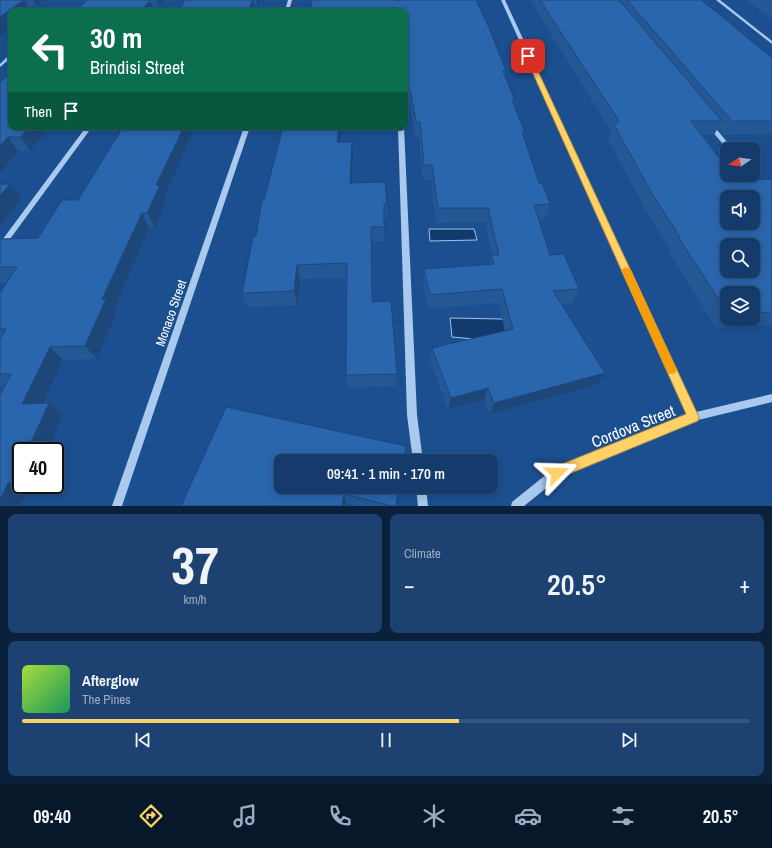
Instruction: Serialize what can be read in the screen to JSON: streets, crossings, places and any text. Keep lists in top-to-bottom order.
{
  "streets": {
    "street": ["Monaco Street", "Cordova Street"]
  },
  "north": "left",
  "page": {
    "turn": ["30 m", "Brindisi Street"],
    "then": "Then",
    "limit": "40",
    "trip": "09:41 · 1 min · 170 m",
    "tile": [
      ["37", "km/h"],
      "Climate"
    ],
    "heat": ["−", "20.5°", "+"],
    "song": ["Afterglow", "The Pines"],
    "tabs": ["09:40", "20.5°"]
  }
}
